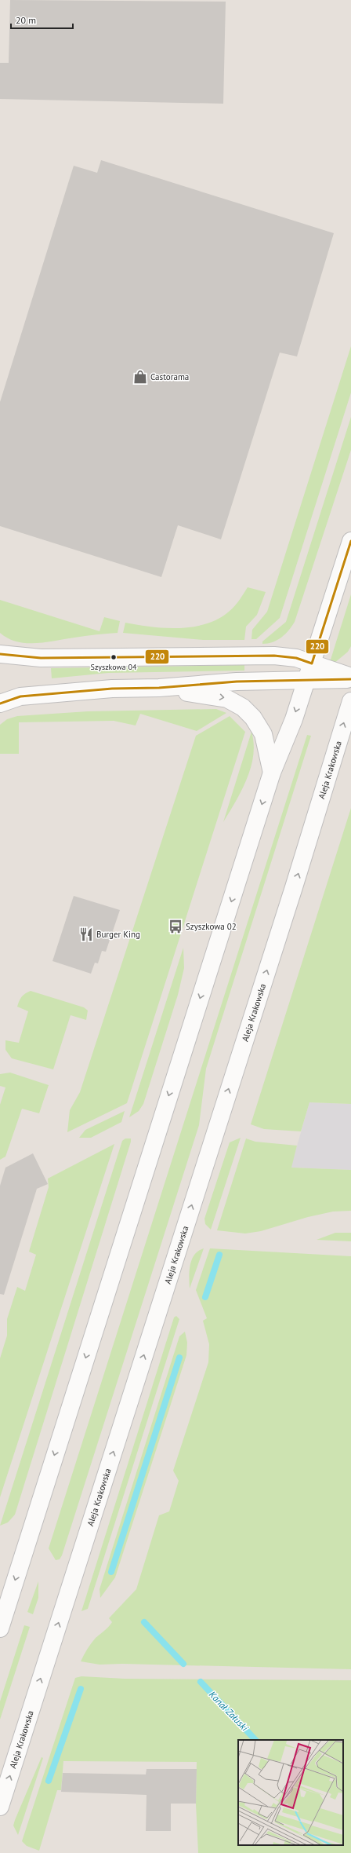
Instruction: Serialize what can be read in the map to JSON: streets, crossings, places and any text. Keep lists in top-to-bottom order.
{
  "streets": {
    "main road": ["Aleja Krakowska"]
  },
  "water": ["Kanał Załuski"],
  "places": {
    "shop": ["Castorama"],
    "other": ["Szyszkowa 04"],
    "bus stop": ["Szyszkowa 02"],
    "restaurant": ["Burger King"]
  },
  "lines": ["transit line 220"],
  "scale_bar": "20 m"
}
